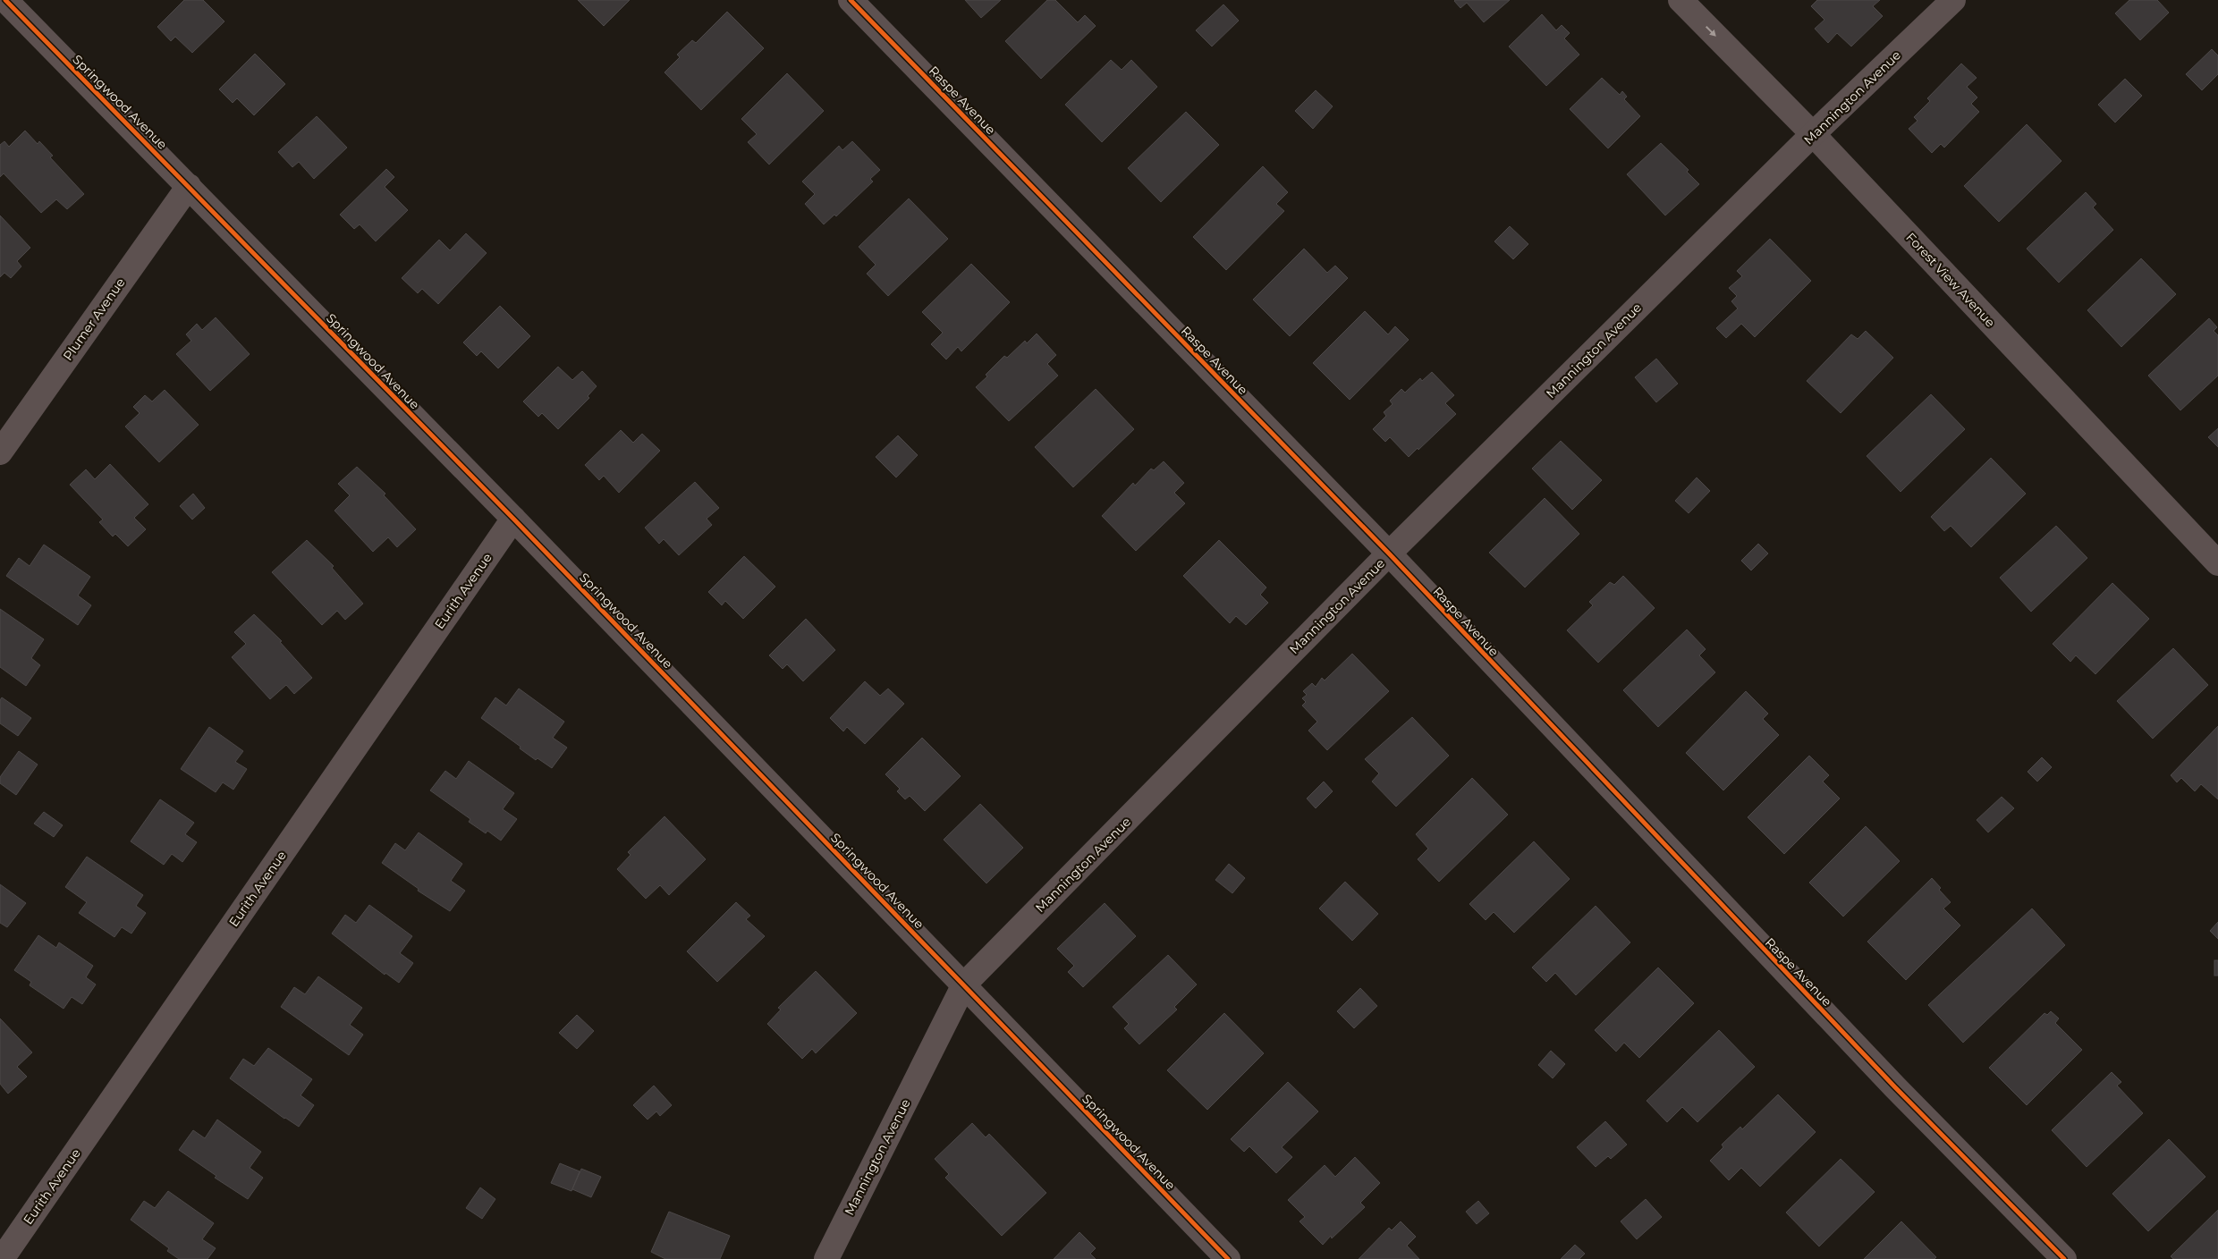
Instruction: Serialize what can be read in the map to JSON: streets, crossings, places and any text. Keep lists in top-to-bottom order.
{
  "streets": {
    "street": [
      "Mannington Avenue",
      "Raspe Avenue",
      "Springwood Avenue",
      "Forest View Avenue",
      "Plumer Avenue",
      "Eurith Avenue"
    ]
  },
  "crossings": [
    ["Mannington Avenue", "Raspe Avenue"],
    ["Mannington Avenue", "Springwood Avenue"],
    ["Mannington Avenue", "Forest View Avenue"],
    ["Springwood Avenue", "Plumer Avenue"],
    ["Springwood Avenue", "Eurith Avenue"]
  ]
}
